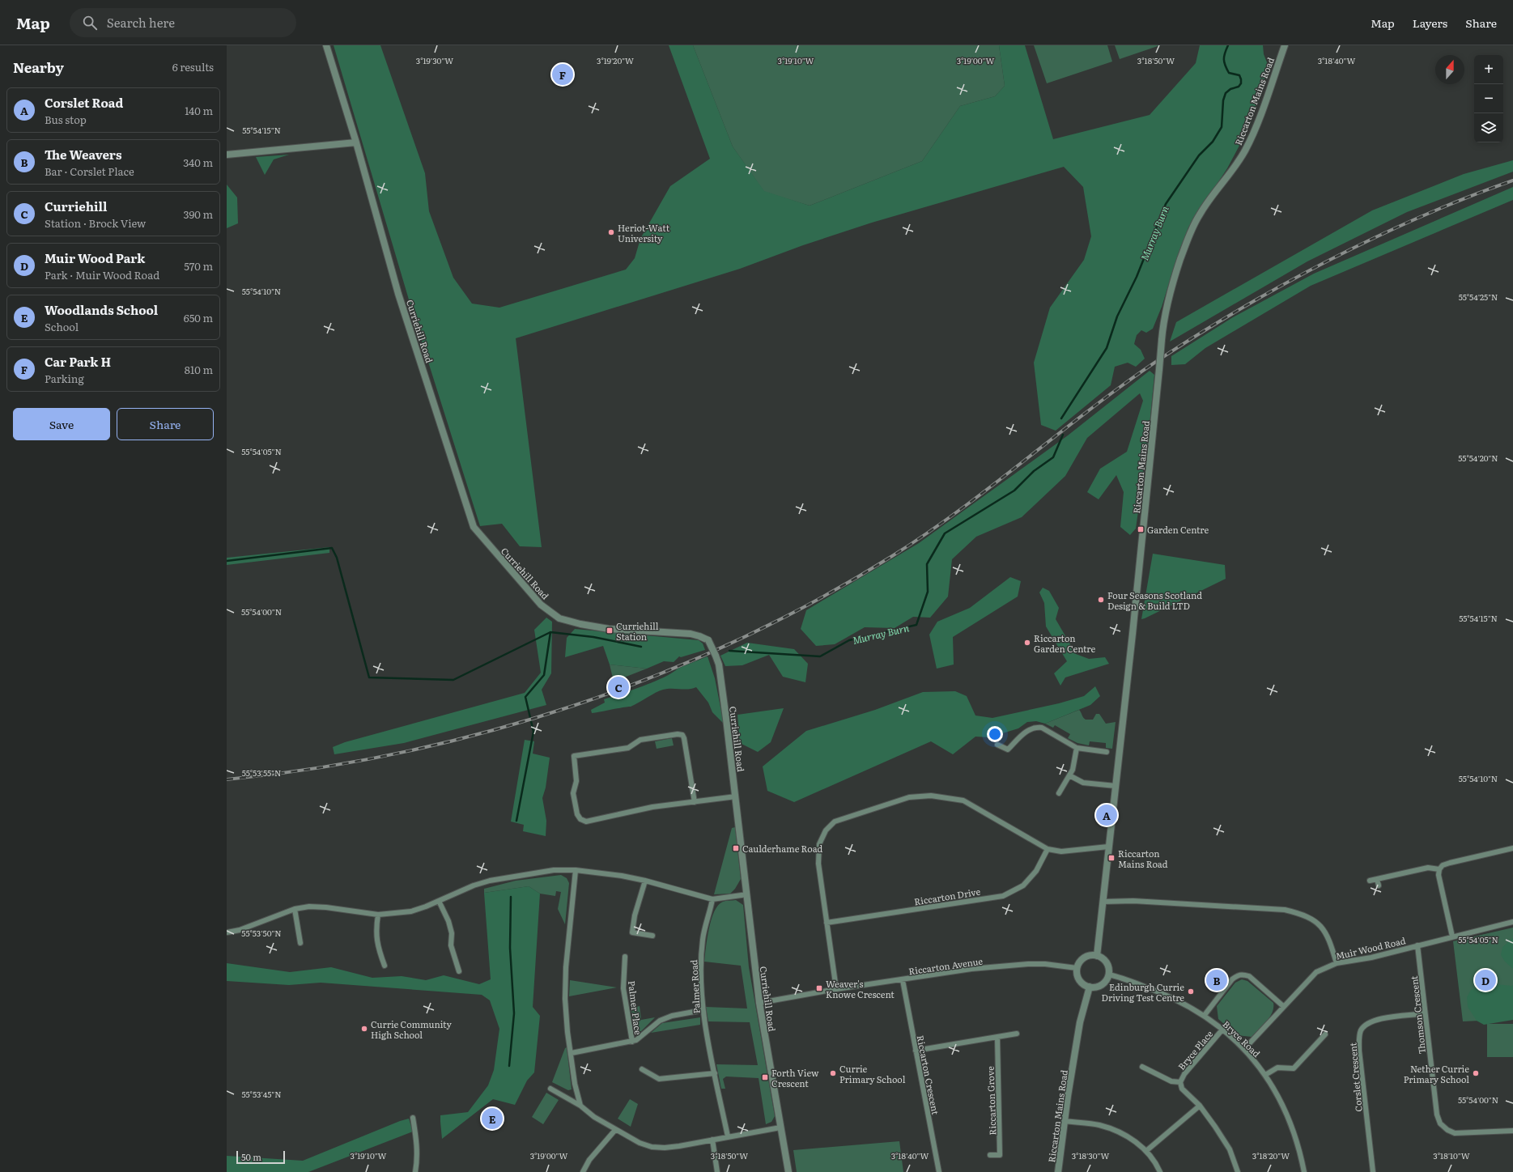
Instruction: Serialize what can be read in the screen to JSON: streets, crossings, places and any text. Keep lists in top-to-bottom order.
{
  "streets": {
    "street": [
      "Riccarton Mains Road",
      "Curriehill Road",
      "Riccarton Drive",
      "Muir Wood Road",
      "Riccarton Avenue",
      "Palmer Road",
      "Palmer Place",
      "Thomson Crescent",
      "Bryce Road",
      "Bryce Place",
      "Riccarton Crescent",
      "Corslet Crescent",
      "Riccarton Grove"
    ]
  },
  "crossings": [
    ["Riccarton Mains Road", "Riccarton Avenue"],
    ["Riccarton Mains Road", "Bryce Road"],
    ["Curriehill Road", "Riccarton Avenue"],
    ["Muir Wood Road", "Thomson Crescent"],
    ["Muir Wood Road", "Bryce Road"],
    ["Riccarton Avenue", "Bryce Road"],
    ["Riccarton Avenue", "Riccarton Crescent"],
    ["Palmer Road", "Palmer Place"],
    ["Thomson Crescent", "Corslet Crescent"],
    ["Bryce Road", "Bryce Place"]
  ],
  "water": ["Murray Burn"],
  "places": {
    "other": [
      "Heriot-Watt University",
      "Four Seasons Scotland Design & Build LTD",
      "Riccarton Garden Centre",
      "Edinburgh Currie Driving Test Centre",
      "Currie Community High School",
      "Currie Primary School",
      "Nether Currie Primary School"
    ],
    "transit": [
      "Garden Centre",
      "Curriehill Station",
      "Caulderhame Road",
      "Riccarton Mains Road",
      "Weaver's Knowe Crescent",
      "Forth View Crescent"
    ]
  },
  "scale_bar": "50 m",
  "north": "top",
  "page": {
    "header": "Map",
    "search": "Search here",
    "nav": ["Map", "Layers", "Share"],
    "heading": ["Nearby", "6 results"],
    "map_buttons": ["+", "−"],
    "pins": [
      "F",
      "C",
      "A",
      "B",
      "D",
      "E"
    ],
    "list": [
      {
        "mark": "A",
        "name": "Corslet Road",
        "note": "Bus stop",
        "value": "140 m"
      },
      {
        "mark": "B",
        "name": "The Weavers",
        "note": "Bar · Corslet Place",
        "value": "340 m"
      },
      {
        "mark": "C",
        "name": "Curriehill",
        "note": "Station · Brock View",
        "value": "390 m"
      },
      {
        "mark": "D",
        "name": "Muir Wood Park",
        "note": "Park · Muir Wood Road",
        "value": "570 m"
      },
      {
        "mark": "E",
        "name": "Woodlands School",
        "note": "School",
        "value": "650 m"
      },
      {
        "mark": "F",
        "name": "Car Park H",
        "note": "Parking",
        "value": "810 m"
      }
    ],
    "buttons": ["Save", "Share"],
    "scale": "50 m"
  },
  "coordinates": [
    "3°19'30\"W",
    "3°19'20\"W",
    "3°19'10\"W",
    "3°19'00\"W",
    "3°18'50\"W",
    "3°18'40\"W",
    "55°54'15\"N",
    "55°54'10\"N",
    "55°54'25\"N",
    "55°54'05\"N",
    "55°54'20\"N",
    "55°54'00\"N",
    "55°53'55\"N",
    "55°53'50\"N",
    "55°53'45\"N",
    "3°18'30\"W",
    "3°18'20\"W",
    "3°18'10\"W"
  ]
}
